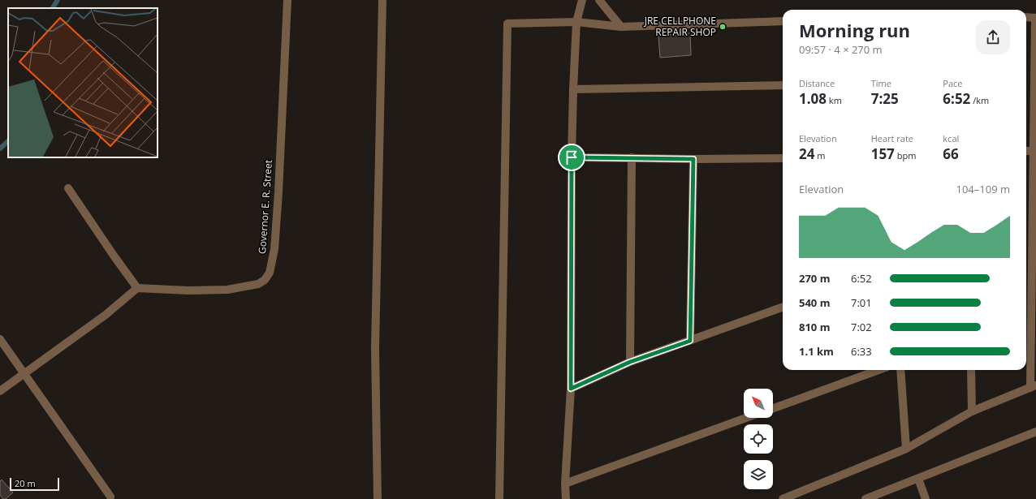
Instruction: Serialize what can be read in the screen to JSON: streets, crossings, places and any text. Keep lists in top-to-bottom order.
{
  "streets": {
    "street": ["Governor E. R. Street"]
  },
  "places": ["JRE CELLPHONE REPAIR SHOP"],
  "scale_bar": "20 m",
  "north": "top left",
  "page": {
    "heading": ["Morning run", "09:57 · 4 × 270 m"],
    "stats": [
      ["Distance", "1.08 km"],
      ["Time", "7:25"],
      ["Pace", "6:52 /km"],
      ["Elevation", "24 m"],
      ["Heart rate", "157 bpm"],
      ["kcal", "66"]
    ],
    "chart": ["Elevation", "104–109 m"],
    "list": [
      {
        "name": "270 m",
        "note": "6:52"
      },
      {
        "name": "540 m",
        "note": "7:01"
      },
      {
        "name": "810 m",
        "note": "7:02"
      },
      {
        "name": "1.1 km",
        "note": "6:33"
      }
    ],
    "scale": "20 m"
  }
}
